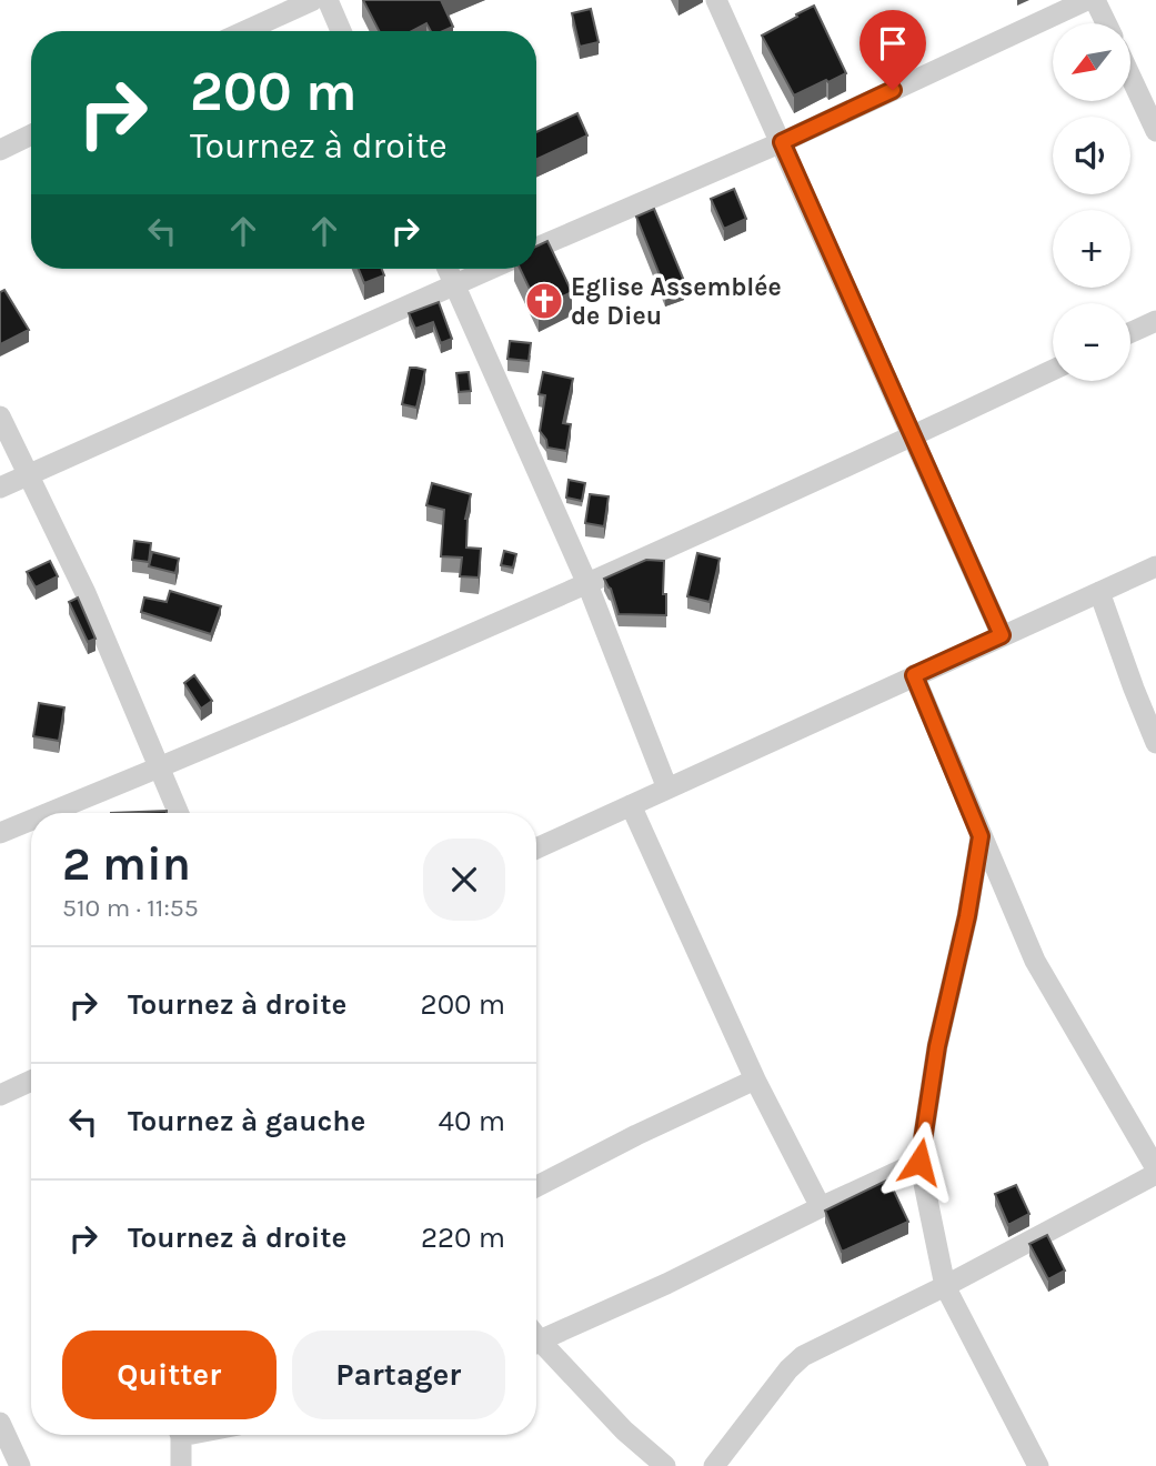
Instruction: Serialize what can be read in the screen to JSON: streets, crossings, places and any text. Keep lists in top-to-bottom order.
{
  "places": {
    "church": ["Eglise Assemblée de Dieu"]
  },
  "north": "bottom left",
  "page": {
    "map_buttons": ["+", "−"],
    "turn": ["200 m", "Tournez à droite"],
    "heading": ["2 min", "510 m · 11:55"],
    "list": [
      {
        "name": "Tournez à droite",
        "value": "200 m"
      },
      {
        "name": "Tournez à gauche",
        "value": "40 m"
      },
      {
        "name": "Tournez à droite",
        "value": "220 m"
      }
    ],
    "buttons": ["Quitter", "Partager"]
  }
}
